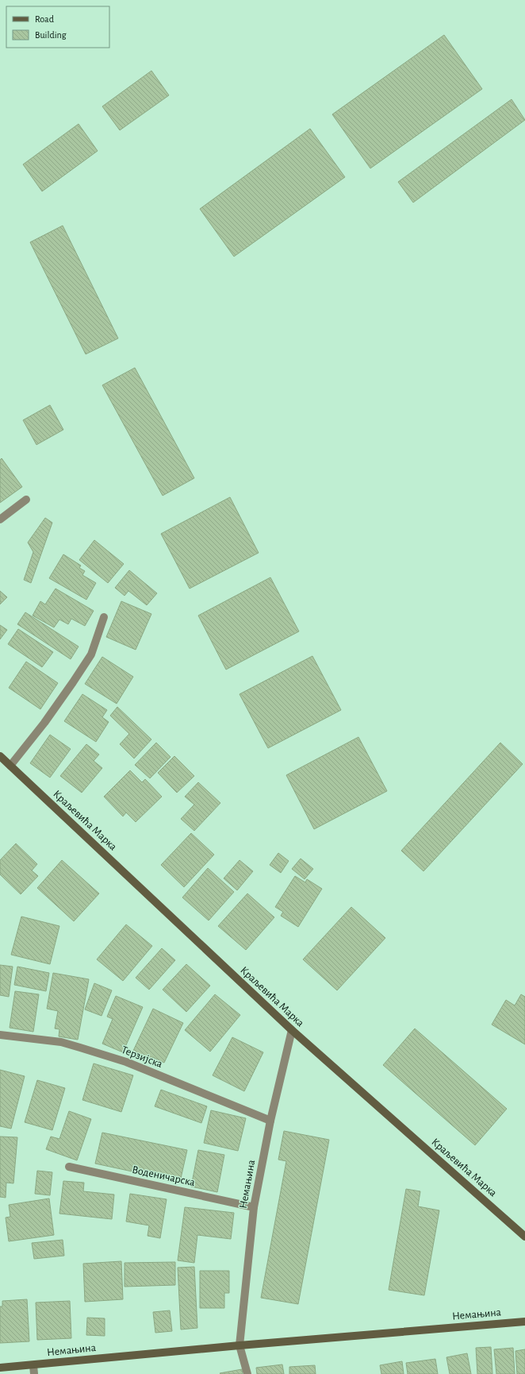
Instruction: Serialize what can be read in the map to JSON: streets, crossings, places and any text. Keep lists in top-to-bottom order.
{
  "streets": {
    "main road": ["Краљевића Марка", "Немањина"],
    "street": ["Терзијска", "Воденичарска"]
  },
  "crossings": [
    ["Краљевића Марка", "Немањина"],
    ["Терзијска", "Немањина"],
    ["Воденичарска", "Немањина"]
  ],
  "legend": ["Road", "Building"]
}
